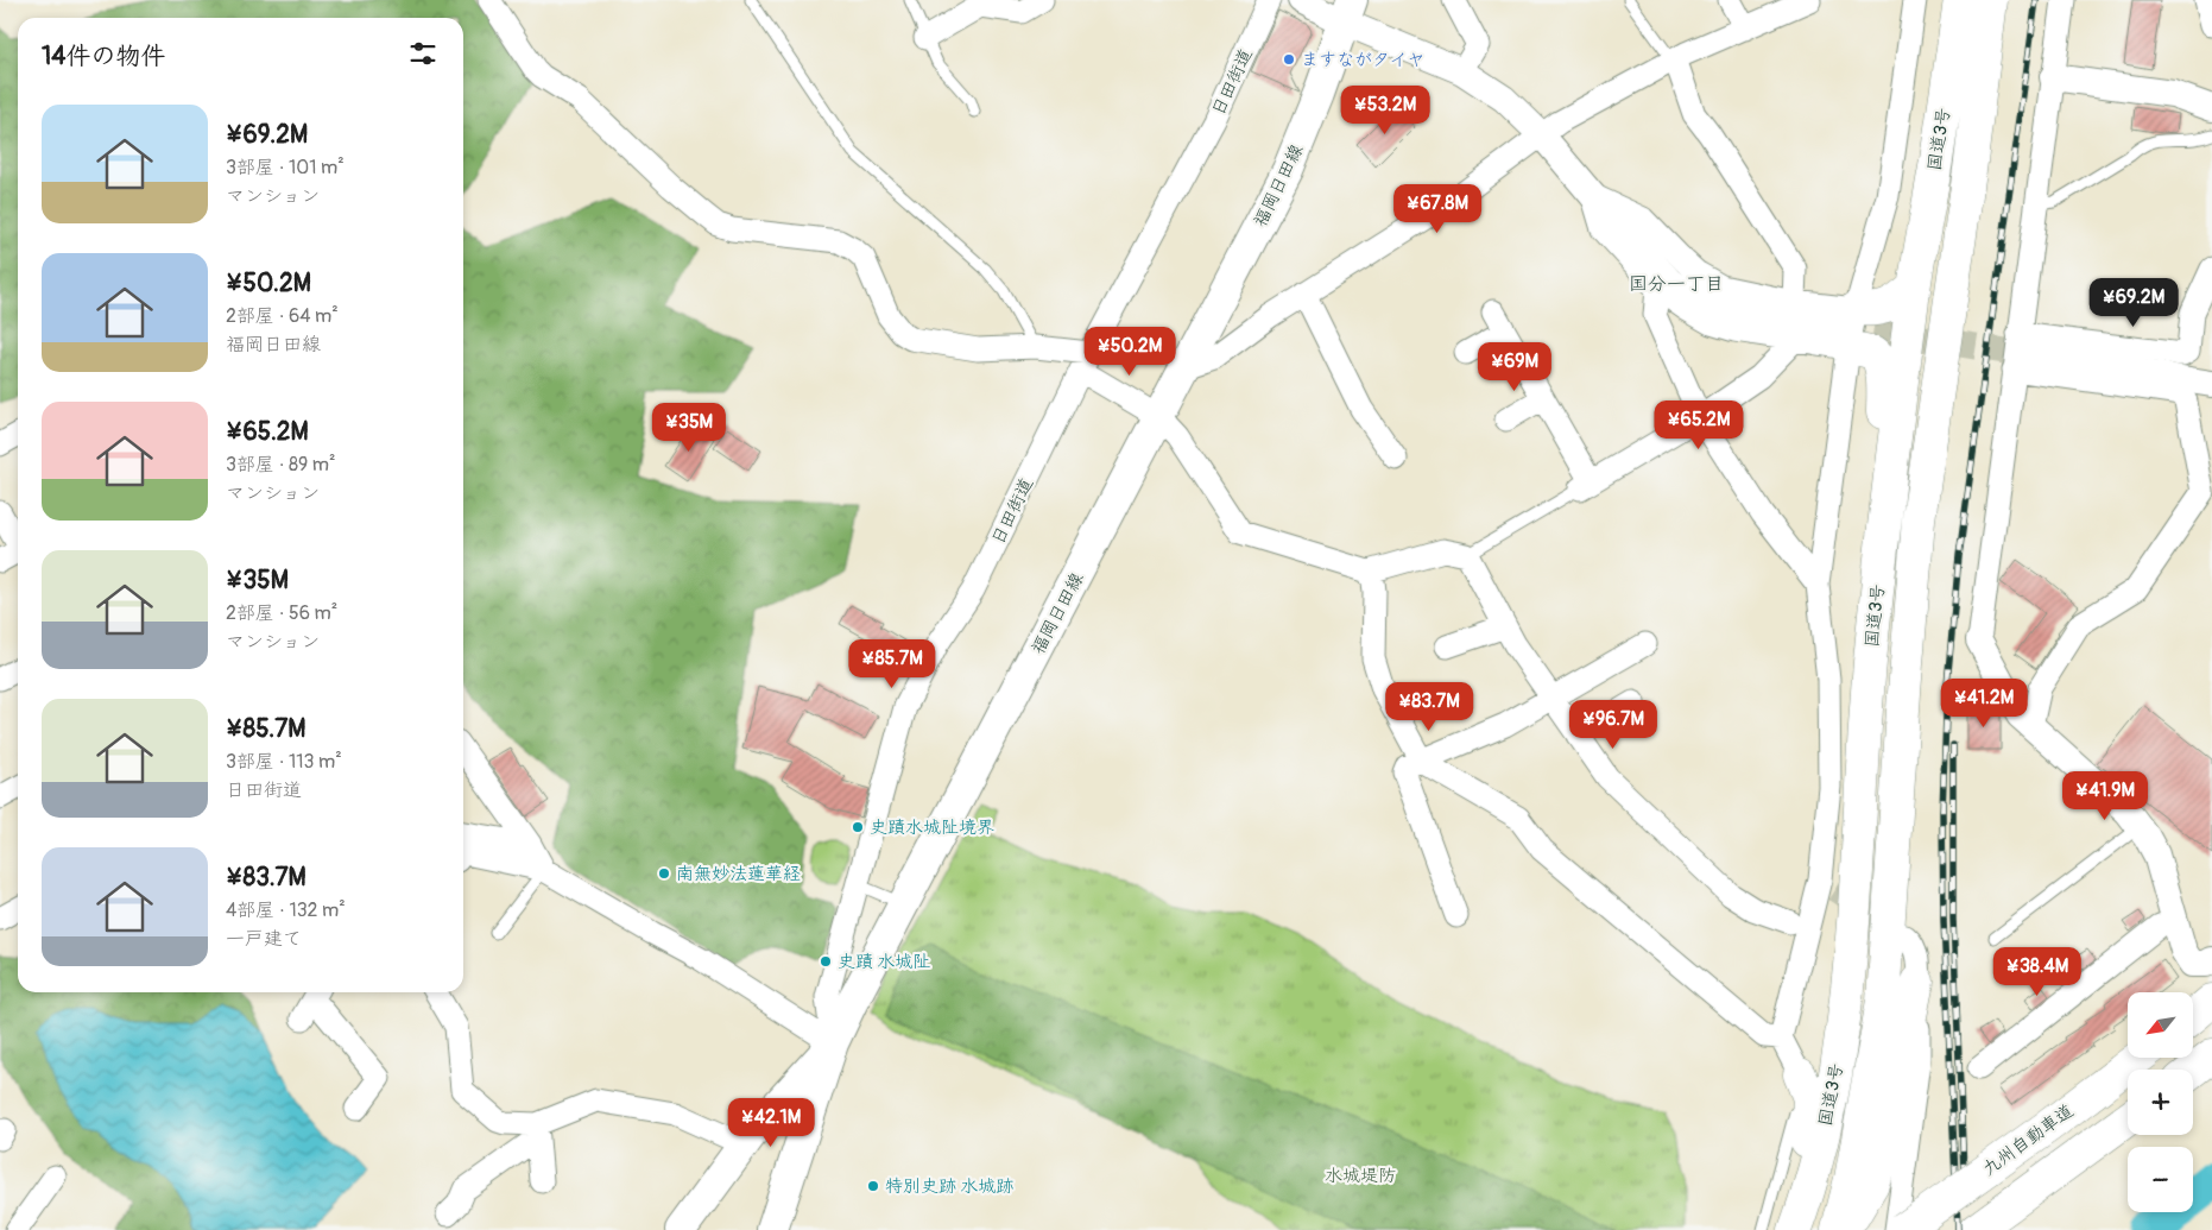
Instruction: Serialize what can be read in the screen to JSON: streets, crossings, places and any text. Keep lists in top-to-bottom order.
{
  "streets": {
    "highway": ["国道3号", "九州自動車道"],
    "main road": ["福岡日田線"],
    "street": ["日田街道"]
  },
  "crossings": [
    ["日田街道", "福岡日田線"]
  ],
  "districts": ["国分一丁目"],
  "parks": ["水城堤防"],
  "places": [
    "ますながタイヤ",
    "史蹟水城阯境界",
    "南無妙法蓮華経",
    "史蹟 水城阯",
    "特別史跡 水城跡"
  ],
  "north": "bottom left",
  "page": {
    "heading": "14件の物件",
    "price": [
      "¥53.2M",
      "¥67.8M",
      "¥69.2M",
      "¥50.2M",
      "¥69M",
      "¥65.2M",
      "¥35M",
      "¥85.7M",
      "¥41.2M",
      "¥83.7M",
      "¥96.7M",
      "¥41.9M",
      "¥38.4M",
      "¥42.1M"
    ],
    "list": [
      {
        "name": "¥69.2M",
        "note": "3部屋 · 101 m² · マンション"
      },
      {
        "name": "¥50.2M",
        "note": "2部屋 · 64 m² · 福岡日田線"
      },
      {
        "name": "¥65.2M",
        "note": "3部屋 · 89 m² · マンション"
      },
      {
        "name": "¥35M",
        "note": "2部屋 · 56 m² · マンション"
      },
      {
        "name": "¥85.7M",
        "note": "3部屋 · 113 m² · 日田街道"
      },
      {
        "name": "¥83.7M",
        "note": "4部屋 · 132 m² · 一戸建て"
      }
    ],
    "map_buttons": ["+", "−"]
  }
}
